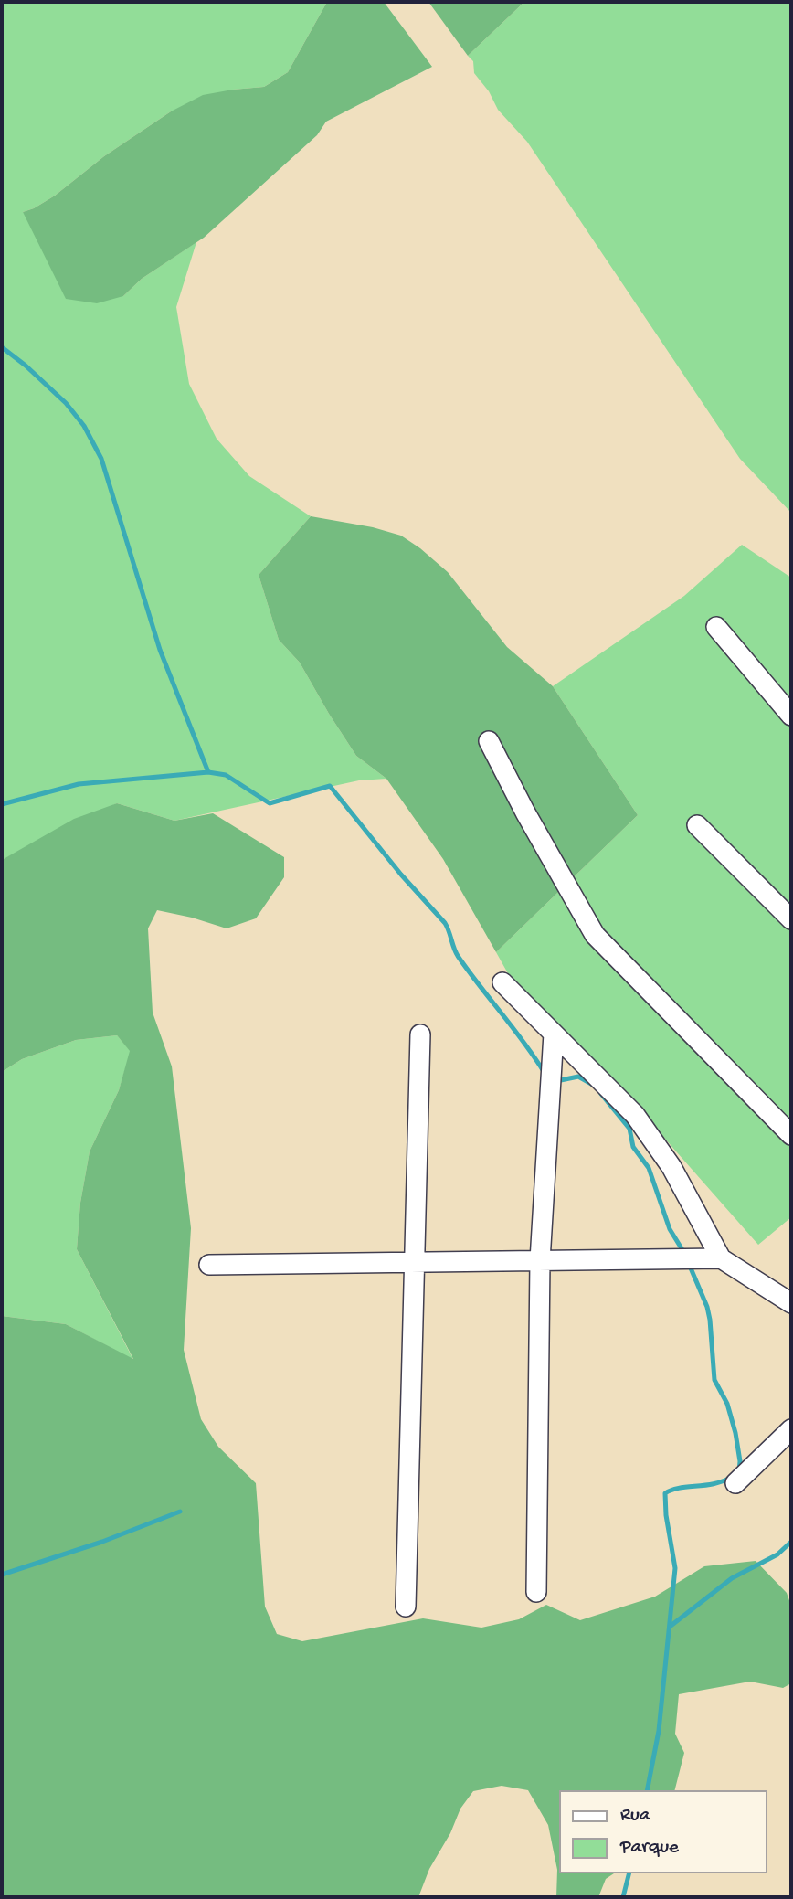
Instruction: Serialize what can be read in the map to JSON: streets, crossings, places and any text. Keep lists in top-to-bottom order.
{
  "legend": ["Rua", "Parque"]
}
